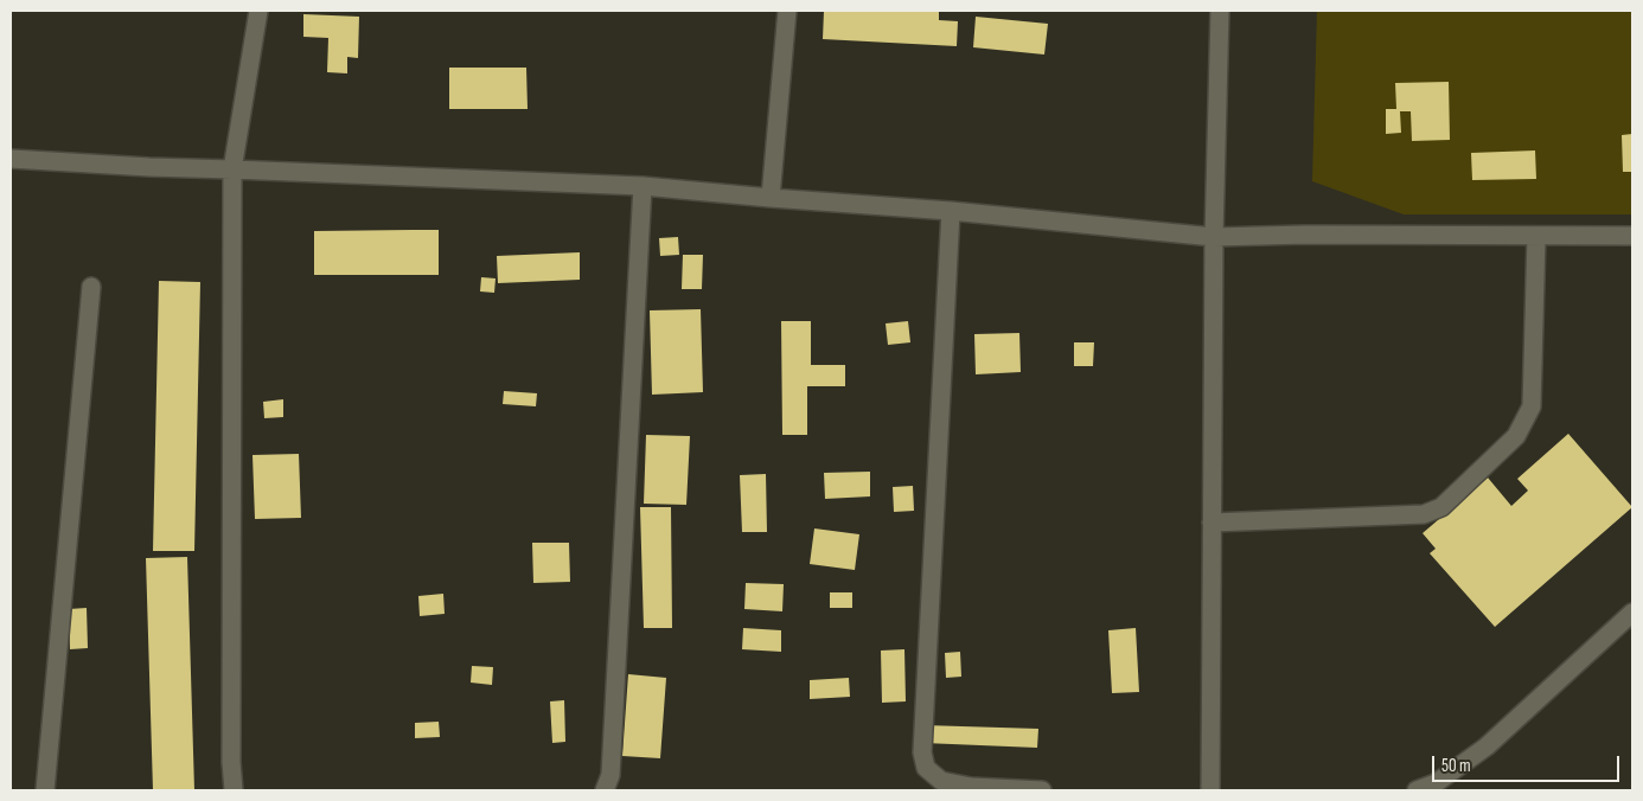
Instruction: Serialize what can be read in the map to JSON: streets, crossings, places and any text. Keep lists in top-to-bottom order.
{
  "scale_bar": "50 m"
}
